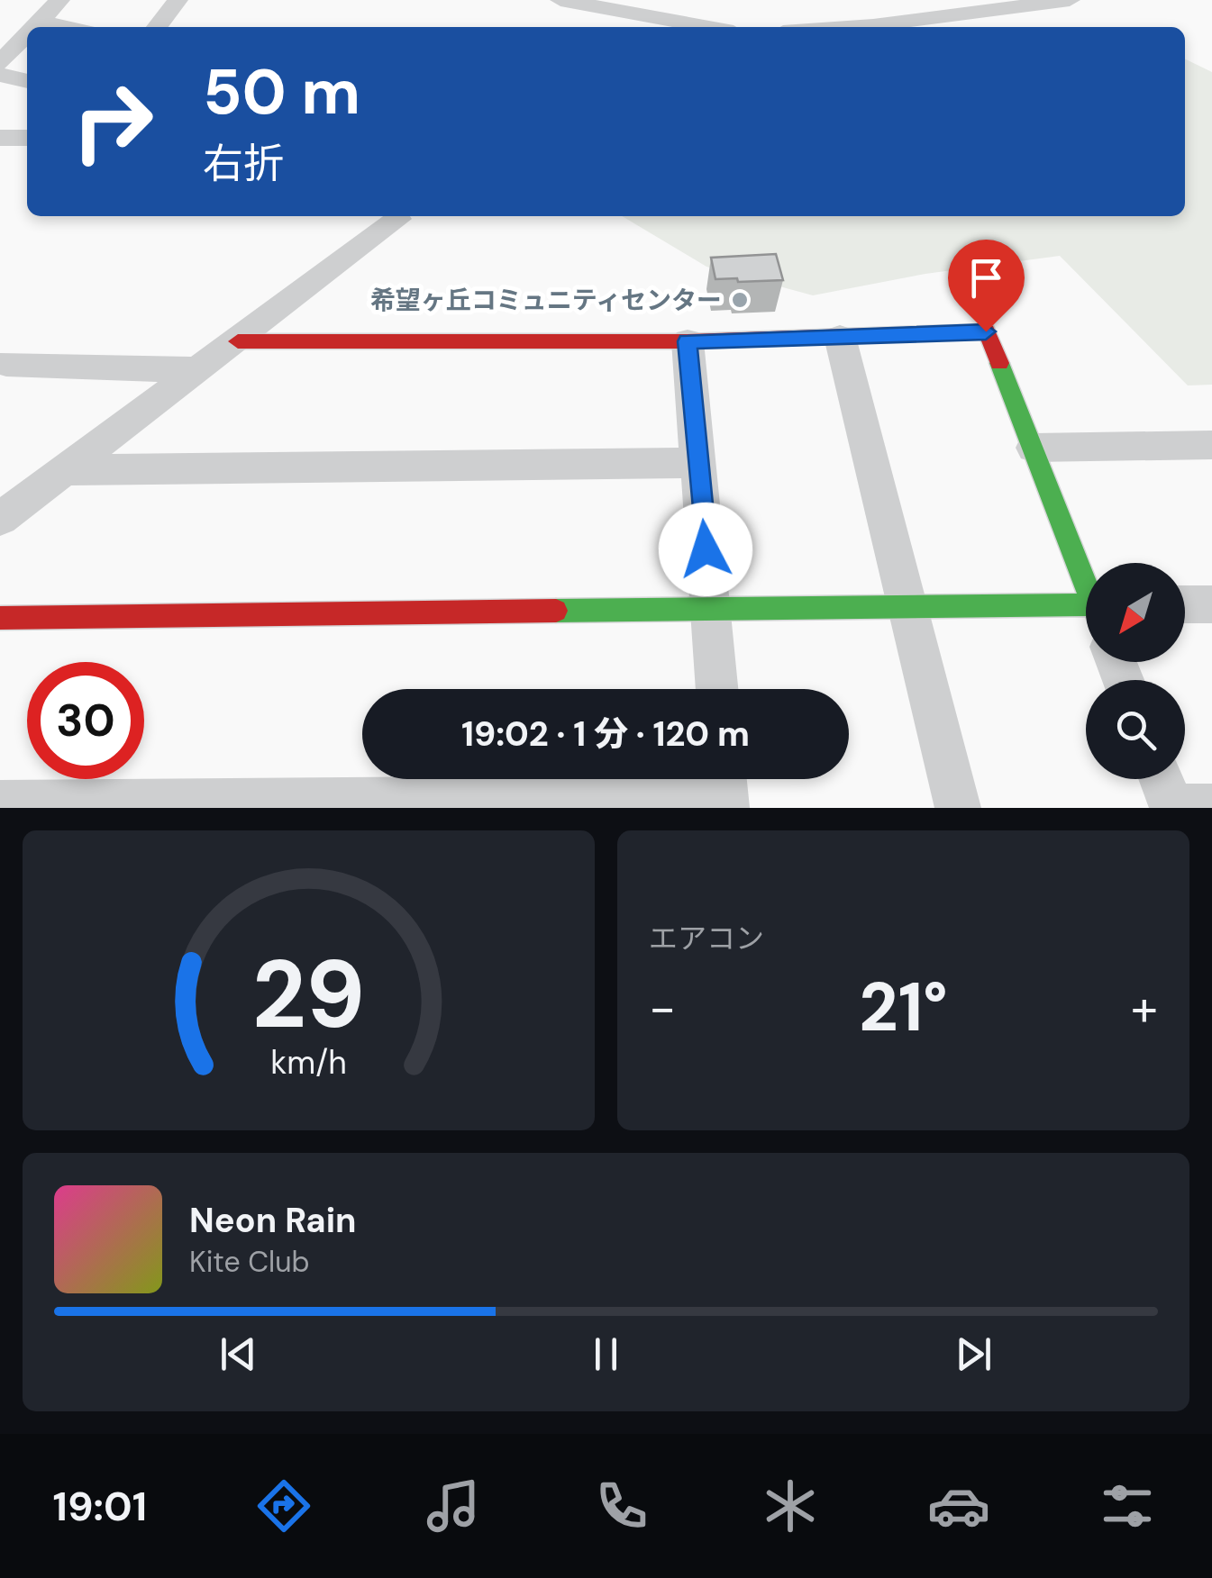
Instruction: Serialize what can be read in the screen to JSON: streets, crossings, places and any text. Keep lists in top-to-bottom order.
{
  "places": ["希望ヶ丘コミュニティセンター"],
  "north": "bottom left",
  "page": {
    "turn": ["50 m", "右折"],
    "limit": "30",
    "trip": "19:02 · 1 分 · 120 m",
    "tile": "エアコン",
    "heat": ["−", "21°", "+"],
    "song": ["Neon Rain", "Kite Club"],
    "tabs": "19:01",
    "gauge": ["29", "km/h"]
  }
}
